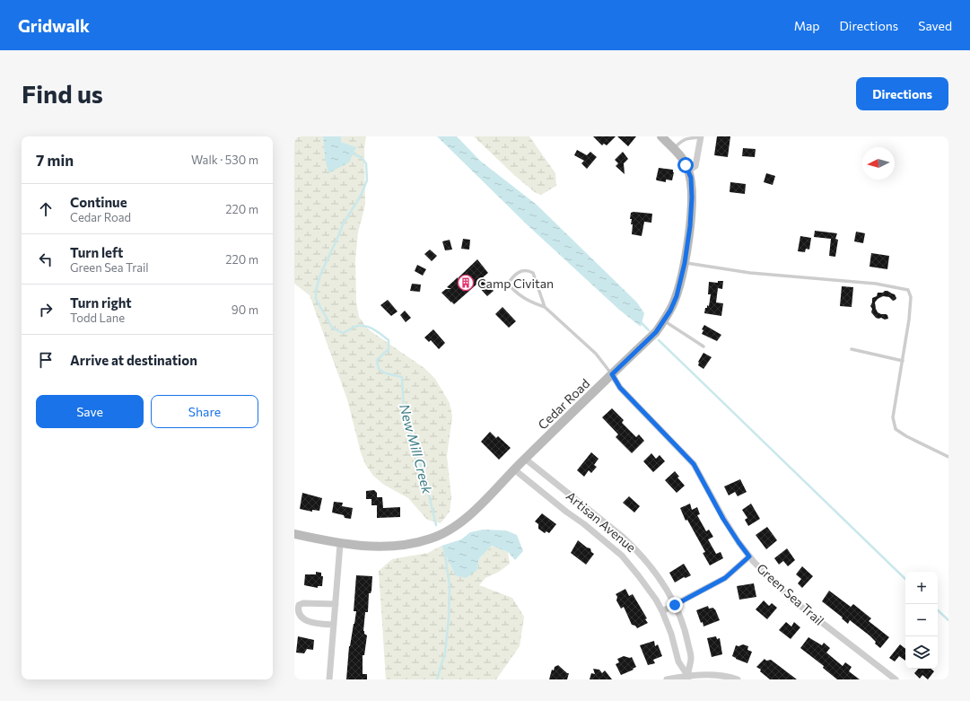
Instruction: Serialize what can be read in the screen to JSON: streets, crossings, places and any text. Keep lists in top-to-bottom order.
{
  "streets": {
    "street": ["Cedar Road", "Artisan Avenue", "Green Sea Trail"]
  },
  "crossings": [
    ["Cedar Road", "Artisan Avenue"],
    ["Cedar Road", "Green Sea Trail"]
  ],
  "water": ["New Mill Creek"],
  "places": {
    "building": ["Camp Civitan"]
  },
  "north": "left",
  "page": {
    "header": "Gridwalk",
    "nav": ["Map", "Directions", "Saved"],
    "buttons": [
      "Directions",
      ["Save", "Share"]
    ],
    "title": "Find us",
    "heading": ["7 min", "Walk · 530 m"],
    "list": [
      ["Continue", "Cedar Road", "220 m"],
      ["Turn left", "Green Sea Trail", "220 m"],
      ["Turn right", "Todd Lane", "90 m"],
      "Arrive at destination"
    ],
    "map_buttons": ["+", "−"]
  }
}
